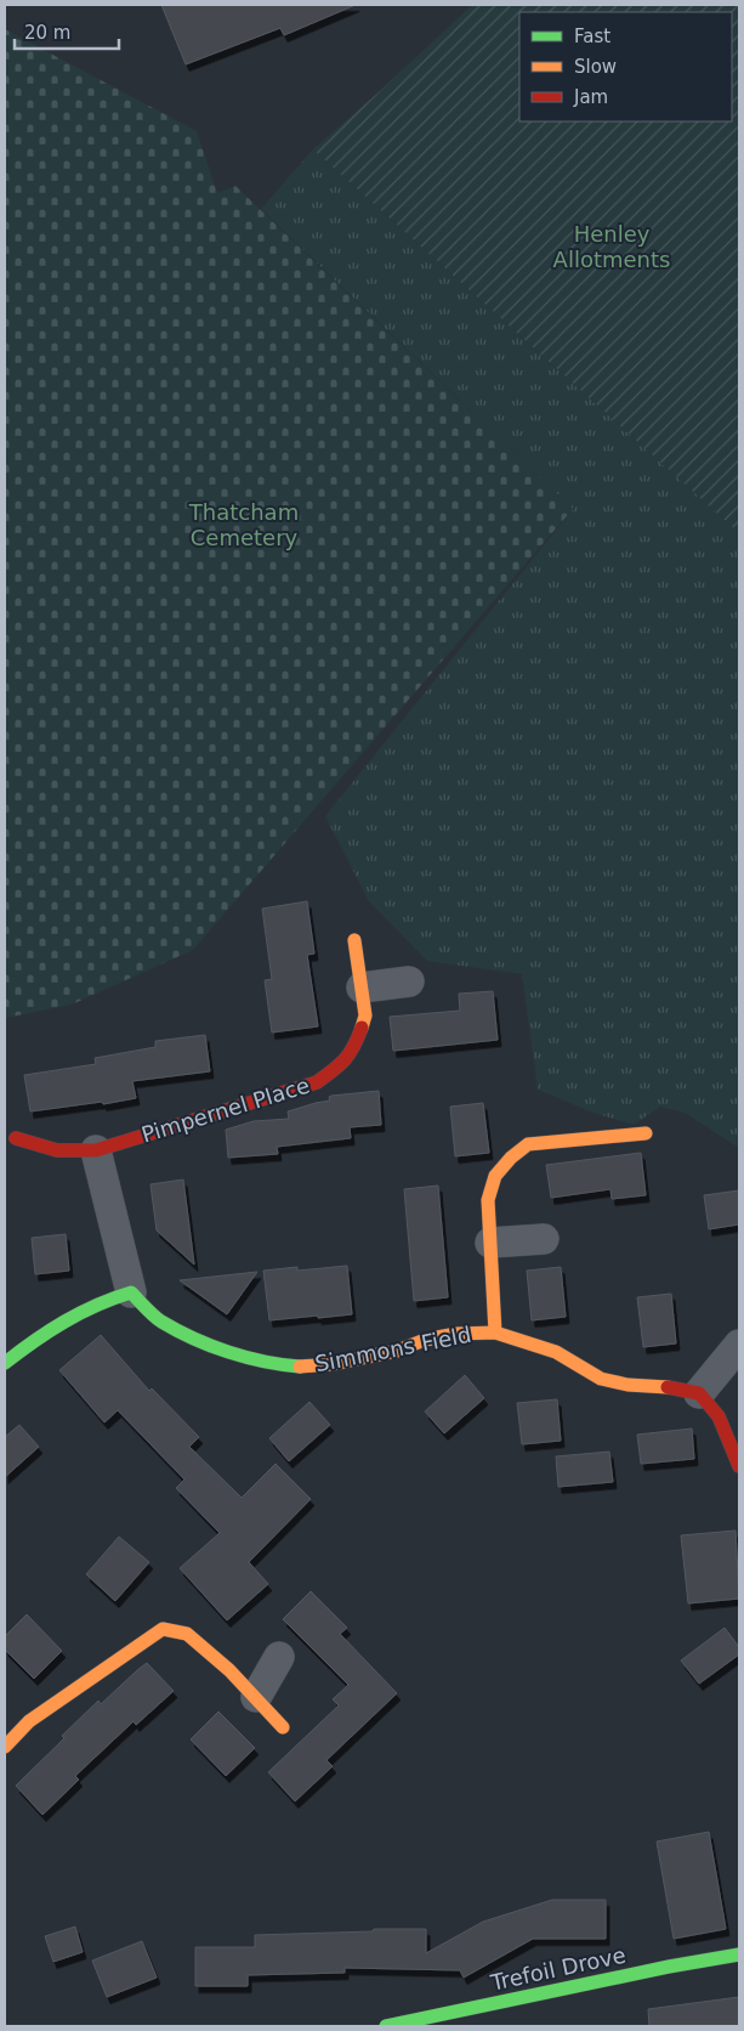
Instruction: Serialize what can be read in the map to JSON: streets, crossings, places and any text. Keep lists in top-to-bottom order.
{
  "streets": {
    "street": ["Pimpernel Place", "Simmons Field", "Trefoil Drove"]
  },
  "parks": ["Henley Allotments", "Thatcham Cemetery"],
  "legend": ["Fast", "Slow", "Jam"],
  "scale_bar": "20 m"
}
